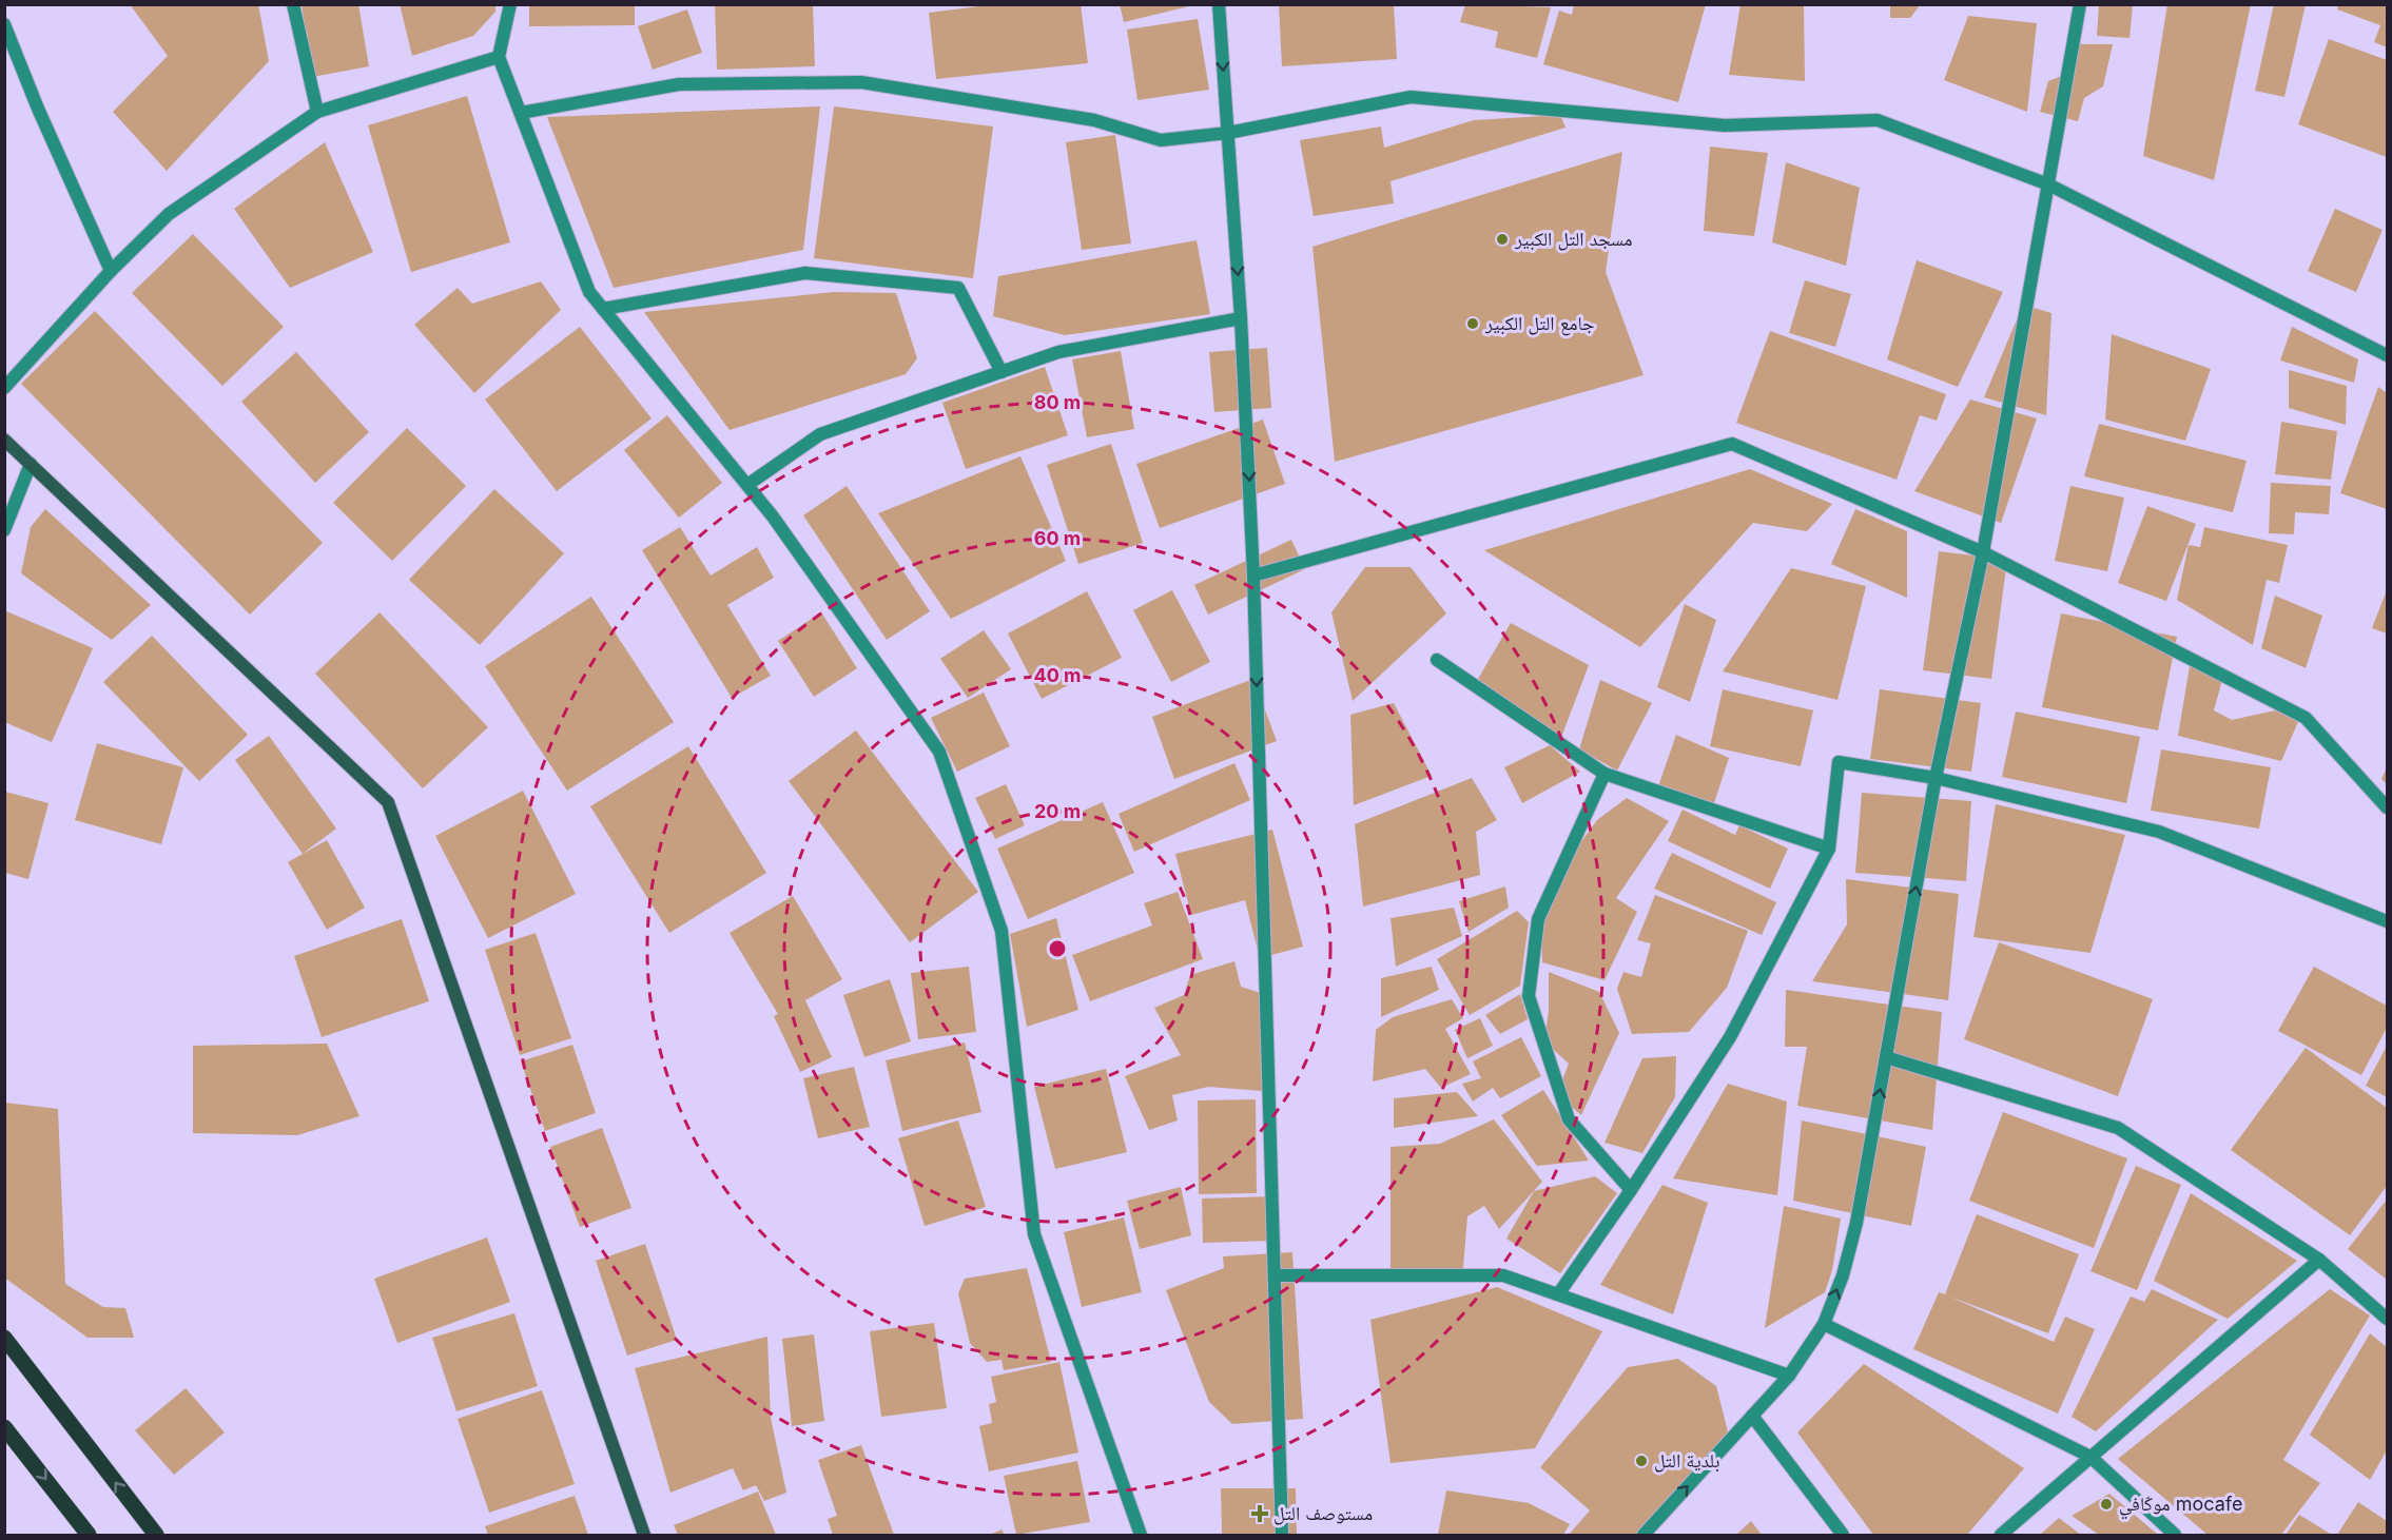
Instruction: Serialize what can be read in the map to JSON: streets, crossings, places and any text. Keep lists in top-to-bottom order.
{
  "places": {
    "other": [
      "مسجد التل الكبير",
      "جامع التل الكبير",
      "بلدية التل",
      "موكّافي mocafe"
    ],
    "health": ["مستوصف التل"]
  },
  "rings": [
    "80 m",
    "60 m",
    "40 m",
    "20 m"
  ]
}
